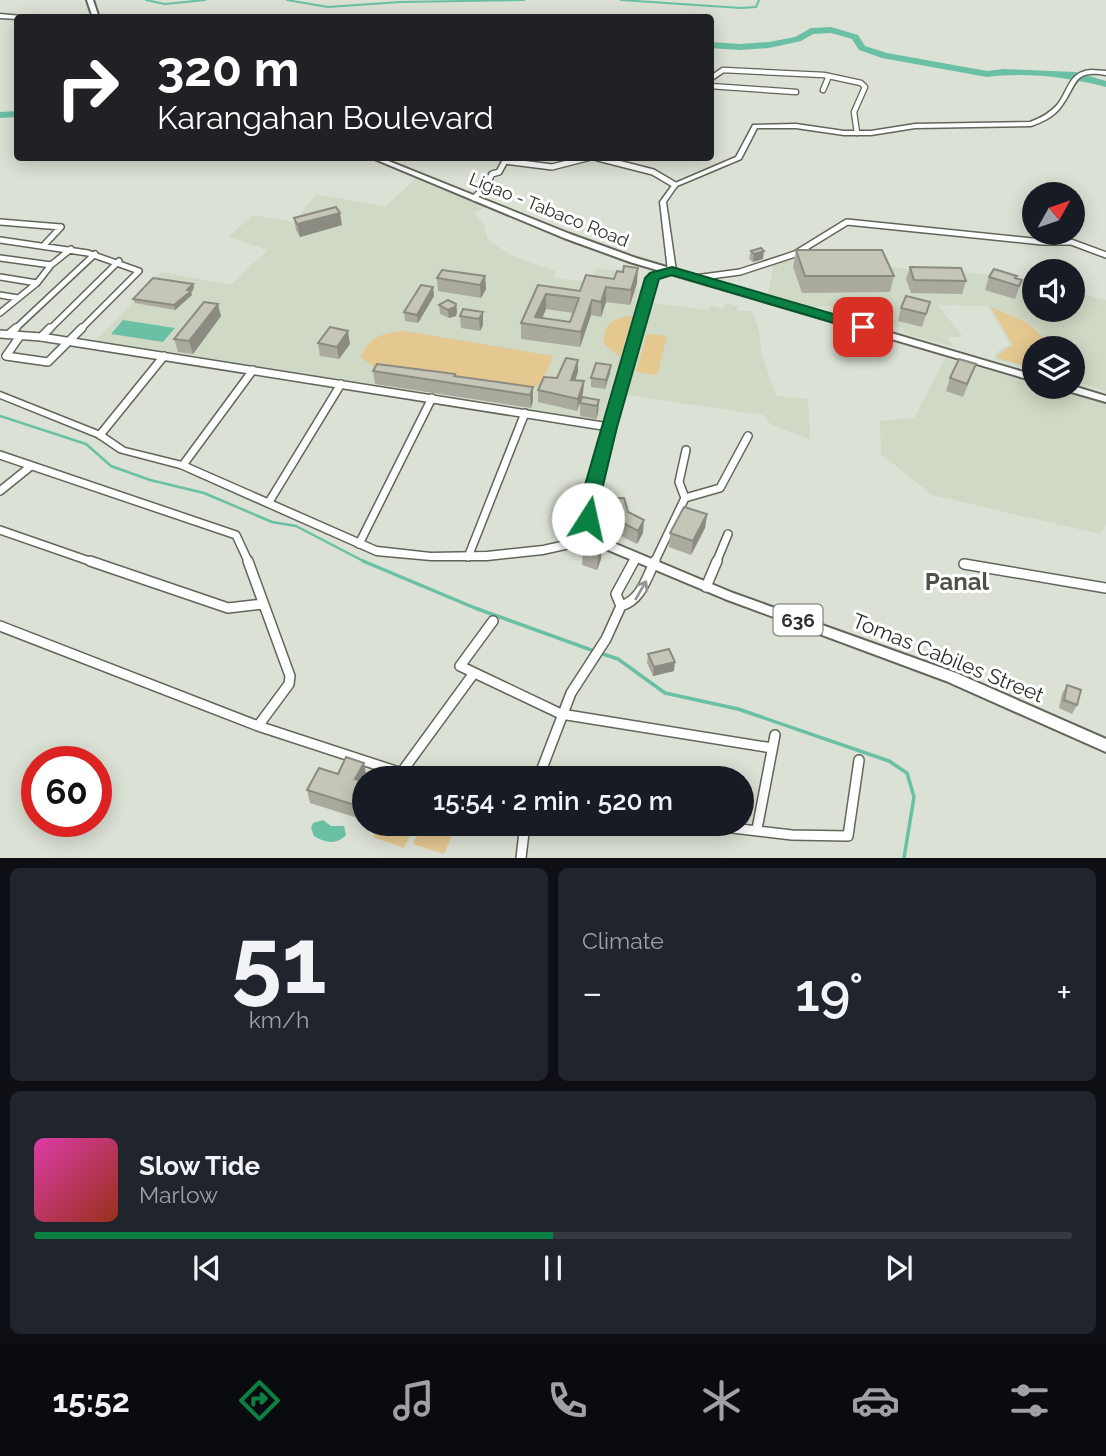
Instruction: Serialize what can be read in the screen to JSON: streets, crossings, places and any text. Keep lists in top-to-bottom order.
{
  "streets": {
    "main road": ["Ligao - Tabaco Road", "636", "Tomas Cabiles Street"]
  },
  "districts": ["Panal"],
  "north": "top right",
  "page": {
    "turn": ["320 m", "Karangahan Boulevard"],
    "limit": "60",
    "trip": "15:54 · 2 min · 520 m",
    "tile": [
      ["51", "km/h"],
      "Climate"
    ],
    "heat": ["−", "19°", "+"],
    "song": ["Slow Tide", "Marlow"],
    "tabs": "15:52"
  }
}
